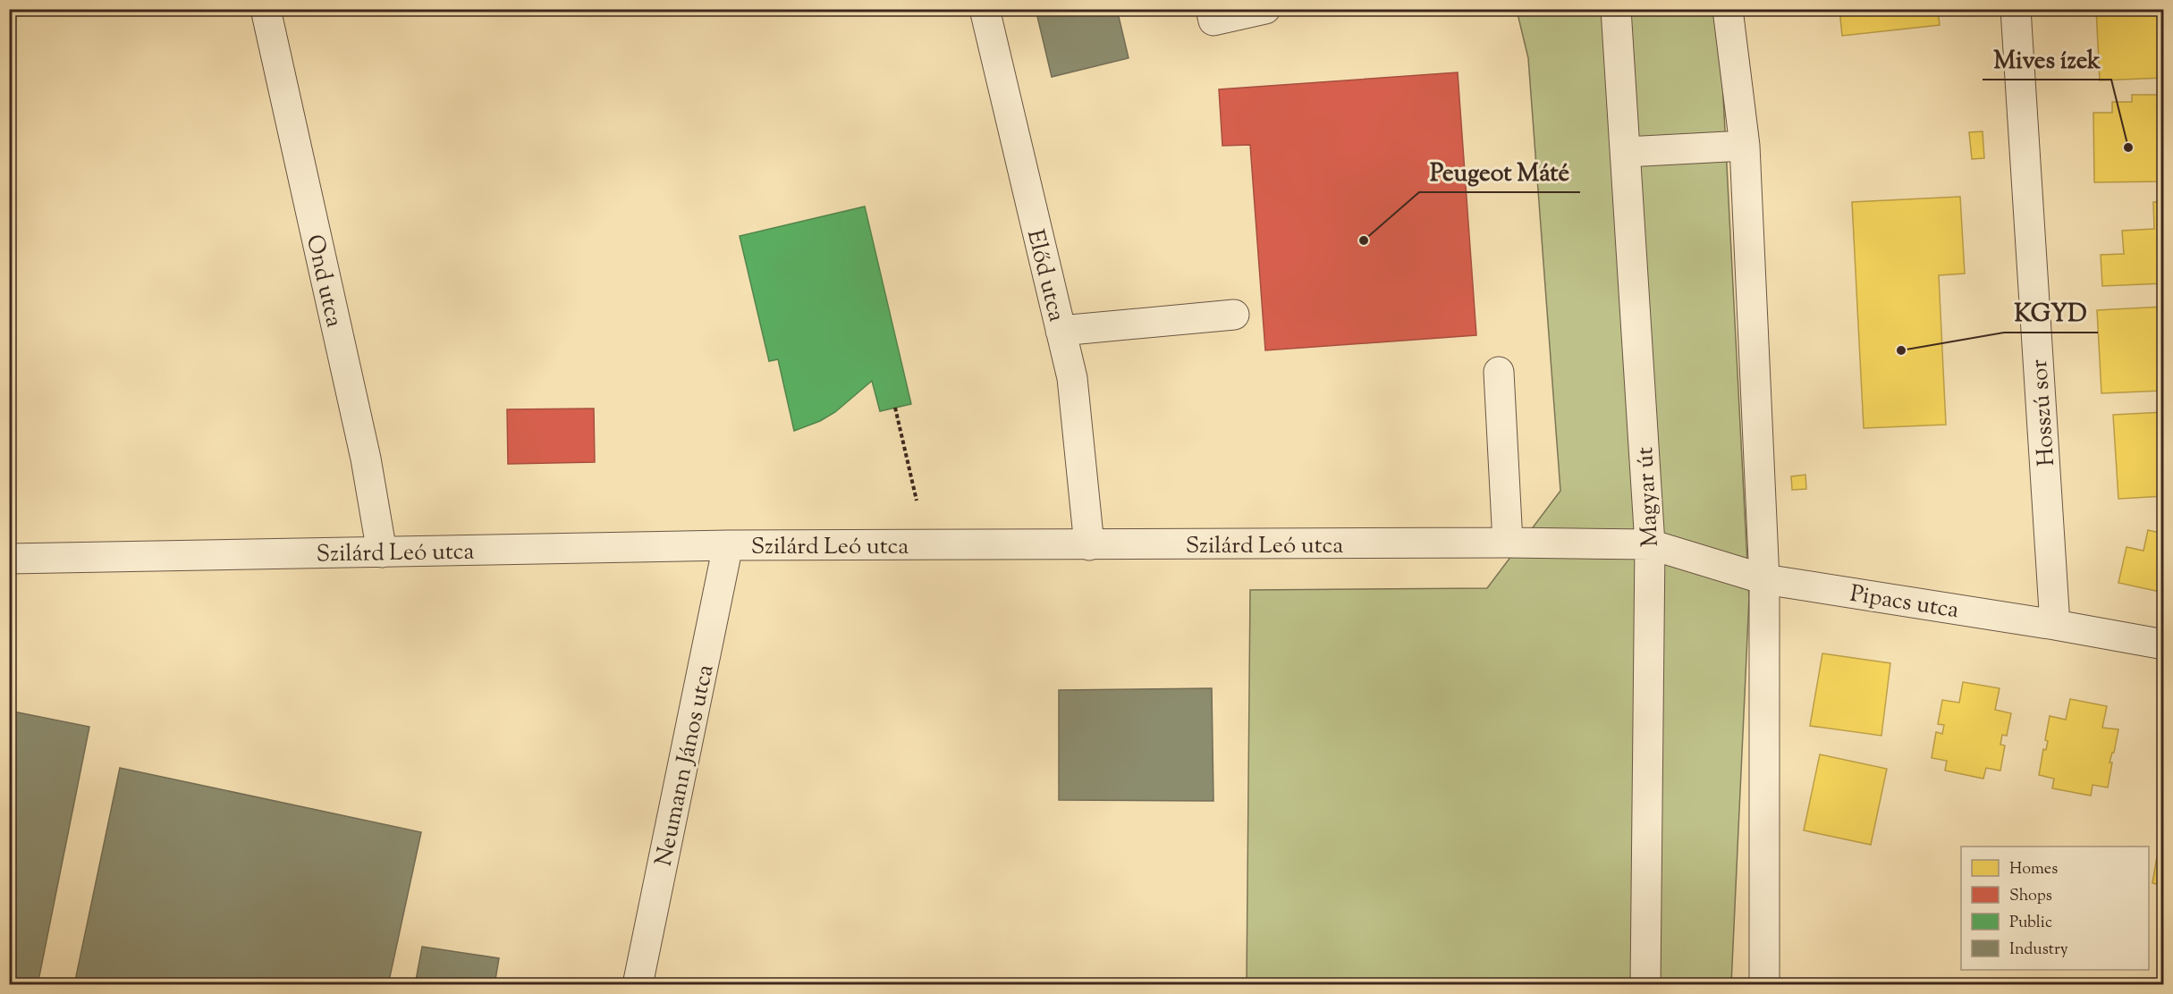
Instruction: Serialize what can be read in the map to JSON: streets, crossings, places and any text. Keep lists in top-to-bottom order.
{
  "streets": {
    "street": [
      "Előd utca",
      "Ond utca",
      "Hosszú sor",
      "Magyar út",
      "Szilárd Leó utca",
      "Pipacs utca",
      "Neumann János utca"
    ]
  },
  "crossings": [
    ["Előd utca", "Szilárd Leó utca"],
    ["Ond utca", "Szilárd Leó utca"],
    ["Hosszú sor", "Pipacs utca"],
    ["Magyar út", "Szilárd Leó utca"],
    ["Magyar út", "Pipacs utca"],
    ["Szilárd Leó utca", "Pipacs utca"],
    ["Szilárd Leó utca", "Neumann János utca"]
  ],
  "places": ["Mives ízek", "Peugeot Máté", "KGYD"],
  "legend": [
    "Homes",
    "Shops",
    "Public",
    "Industry"
  ]
}
